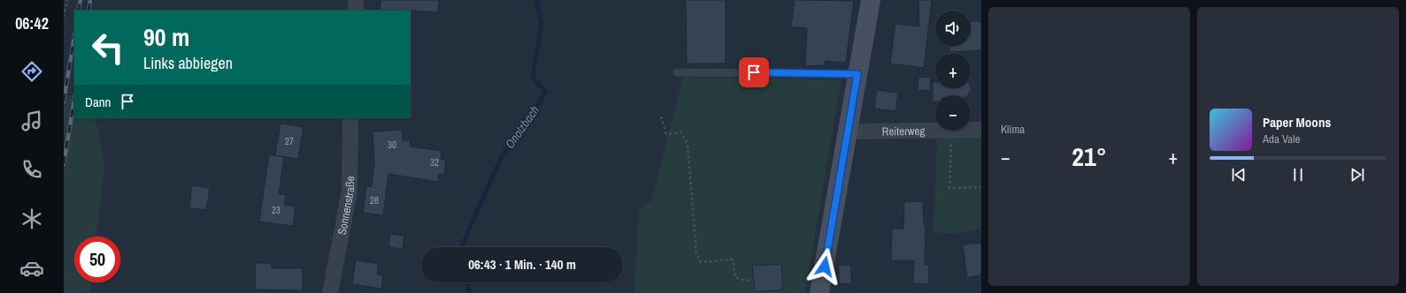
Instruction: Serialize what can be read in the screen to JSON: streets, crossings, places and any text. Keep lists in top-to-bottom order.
{
  "streets": {
    "street": ["Reiterweg", "Sonnenstraße"]
  },
  "water": ["Onolzbach"],
  "house_numbers": [
    "27",
    "30",
    "32",
    "28",
    "23"
  ],
  "page": {
    "tabs": "06:42",
    "tile": "Klima",
    "map_buttons": ["+", "−"],
    "turn": ["90 m", "Links abbiegen"],
    "then": "Dann",
    "song": ["Paper Moons", "Ada Vale"],
    "heat": ["−", "21°", "+"],
    "limit": "50",
    "trip": "06:43 · 1 Min. · 140 m"
  }
}
